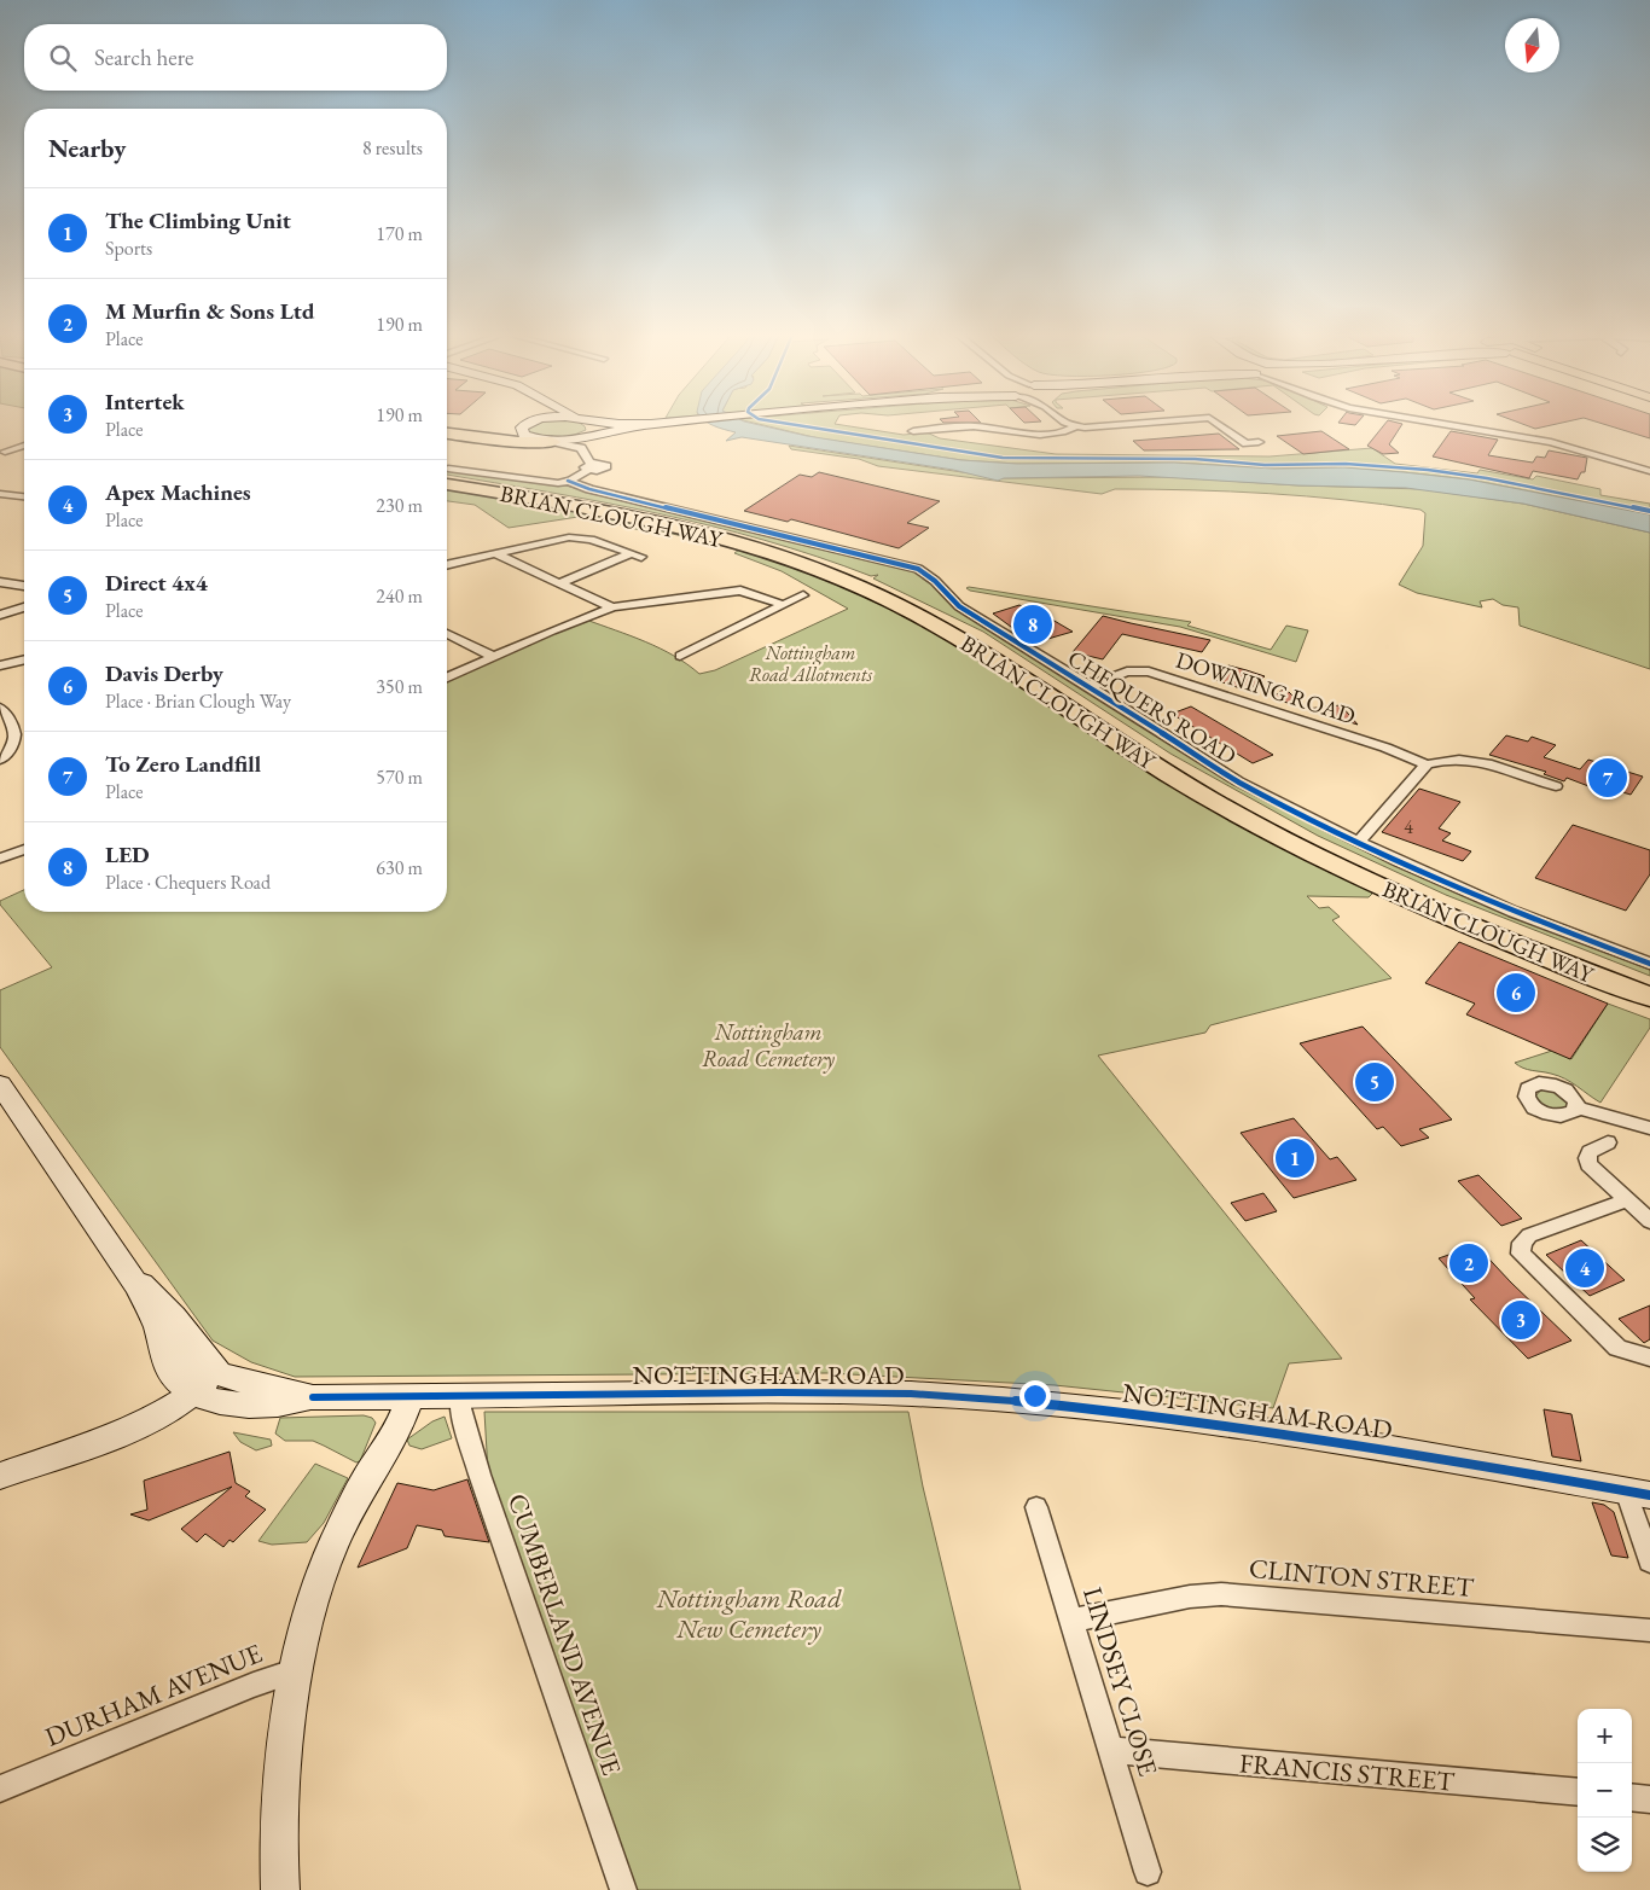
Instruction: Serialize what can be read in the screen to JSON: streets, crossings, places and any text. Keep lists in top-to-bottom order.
{
  "streets": {
    "highway": ["BRIAN CLOUGH WAY"],
    "street": [
      "DOWNING ROAD",
      "CHEQUERS ROAD",
      "NOTTINGHAM ROAD",
      "CLINTON STREET",
      "CUMBERLAND AVENUE",
      "LINDSEY CLOSE",
      "DURHAM AVENUE",
      "FRANCIS STREET"
    ]
  },
  "crossings": [
    ["DOWNING ROAD", "CHEQUERS ROAD"],
    ["NOTTINGHAM ROAD", "CUMBERLAND AVENUE"],
    ["CLINTON STREET", "LINDSEY CLOSE"],
    ["LINDSEY CLOSE", "FRANCIS STREET"]
  ],
  "parks": ["Nottingham Road Allotments", "Nottingham Road Cemetery", "Nottingham Road New Cemetery"],
  "house_numbers": ["4"],
  "north": "bottom",
  "page": {
    "search": "Search here",
    "heading": ["Nearby", "8 results"],
    "list": [
      {
        "mark": "1",
        "name": "The Climbing Unit",
        "note": "Sports",
        "value": "170 m"
      },
      {
        "mark": "2",
        "name": "M Murfin & Sons Ltd",
        "note": "Place",
        "value": "190 m"
      },
      {
        "mark": "3",
        "name": "Intertek",
        "note": "Place",
        "value": "190 m"
      },
      {
        "mark": "4",
        "name": "Apex Machines",
        "note": "Place",
        "value": "230 m"
      },
      {
        "mark": "5",
        "name": "Direct 4x4",
        "note": "Place",
        "value": "240 m"
      },
      {
        "mark": "6",
        "name": "Davis Derby",
        "note": "Place · Brian Clough Way",
        "value": "350 m"
      },
      {
        "mark": "7",
        "name": "To Zero Landfill",
        "note": "Place",
        "value": "570 m"
      },
      {
        "mark": "8",
        "name": "LED",
        "note": "Place · Chequers Road",
        "value": "630 m"
      }
    ],
    "pins": [
      "8",
      "7",
      "6",
      "5",
      "1",
      "2",
      "4",
      "3"
    ],
    "map_buttons": ["+", "−"]
  }
}
